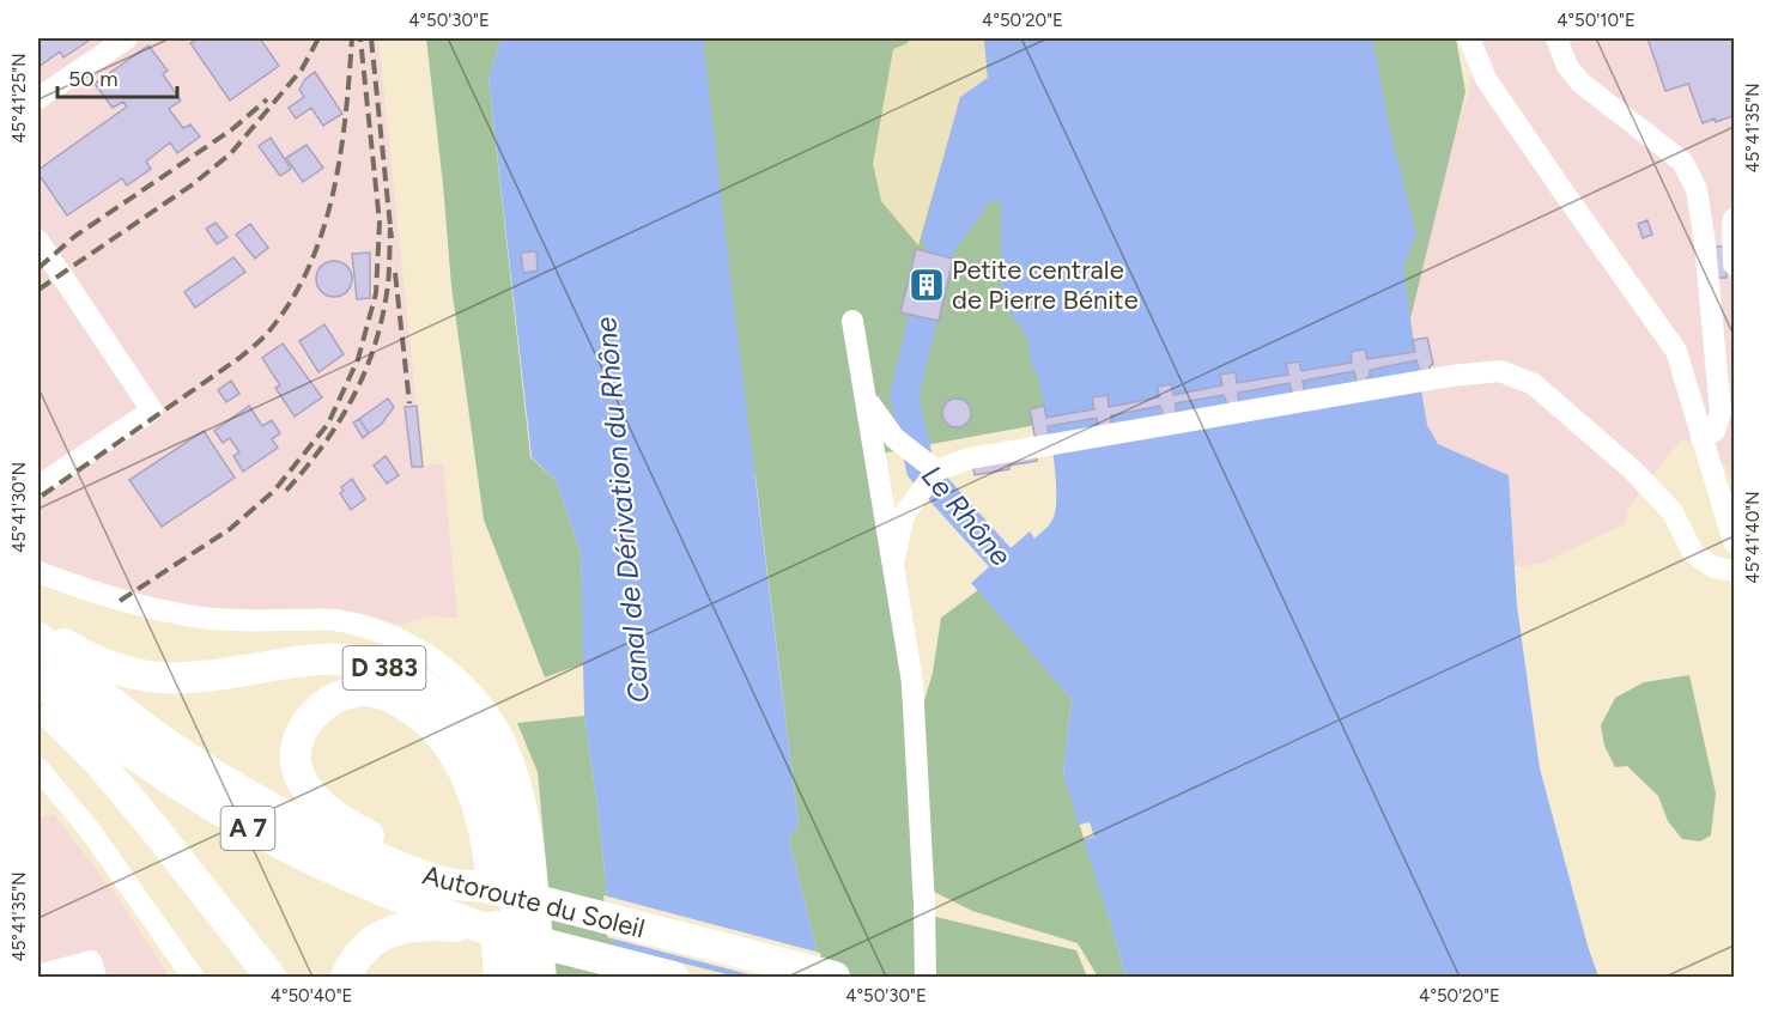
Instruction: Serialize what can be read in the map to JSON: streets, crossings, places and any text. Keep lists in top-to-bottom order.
{
  "streets": {
    "highway": ["D 383", "A 7", "Autoroute du Soleil"]
  },
  "water": ["Canal de Dérivation du Rhône", "Le Rhône"],
  "places": {
    "building": ["Petite centrale de Pierre Bénite"]
  },
  "scale_bar": "50 m",
  "coordinates": [
    "4°50'30\"E",
    "4°50'20\"E",
    "4°50'10\"E",
    "45°41'25\"N",
    "45°41'35\"N",
    "45°41'30\"N",
    "45°41'40\"N",
    "4°50'40\"E"
  ]
}
